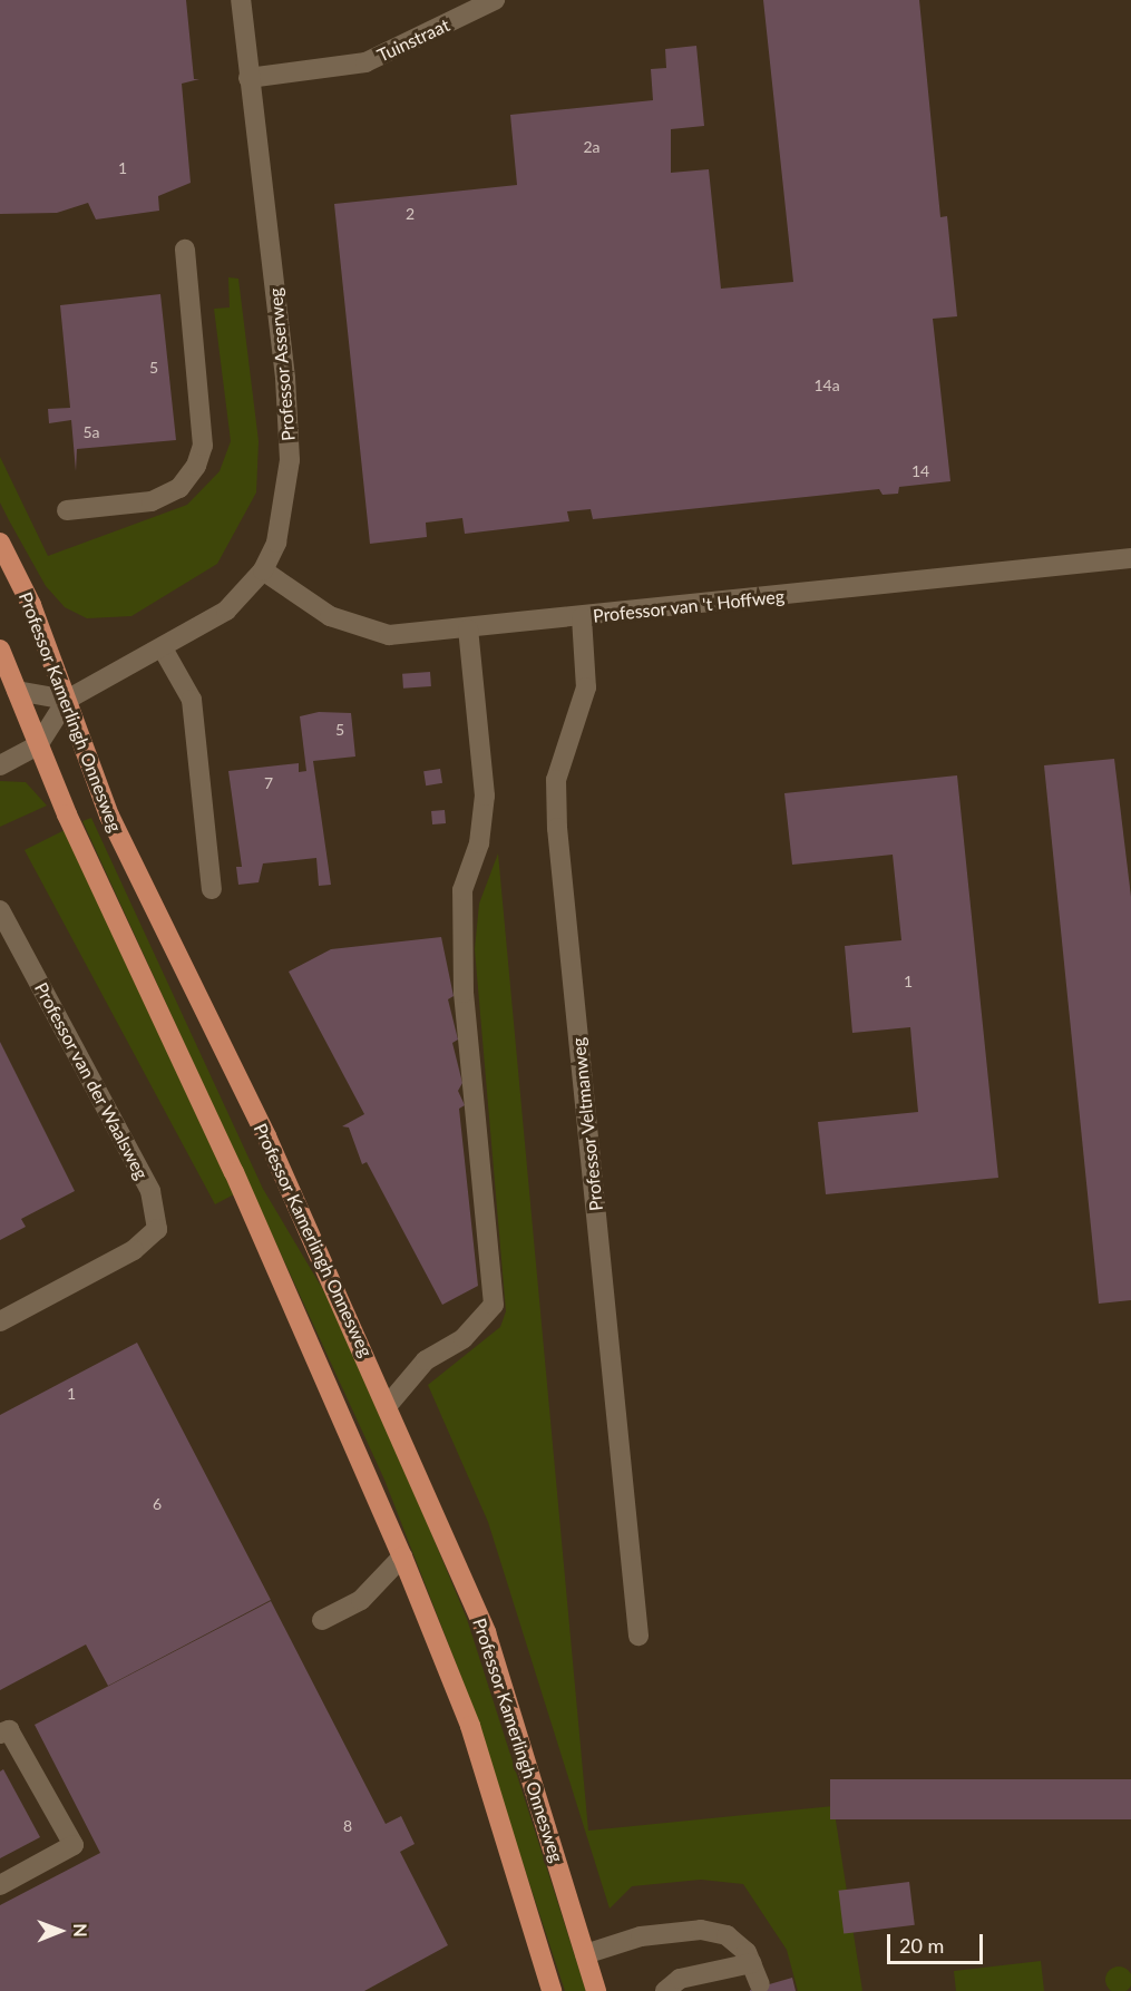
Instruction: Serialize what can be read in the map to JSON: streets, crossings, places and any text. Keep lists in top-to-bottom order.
{
  "streets": {
    "main road": ["Professor Kamerlingh Onnesweg"],
    "street": [
      "Tuinstraat",
      "Professor Asserweg",
      "Professor van 't Hoffweg",
      "Professor van der Waalsweg",
      "Professor Veltmanweg"
    ]
  },
  "crossings": [
    ["Tuinstraat", "Professor Asserweg"],
    ["Professor Asserweg", "Professor van 't Hoffweg"],
    ["Professor Asserweg", "Professor Kamerlingh Onnesweg"],
    ["Professor van 't Hoffweg", "Professor Veltmanweg"]
  ],
  "house_numbers": [
    "2a",
    "1",
    "2",
    "5",
    "14a",
    "5a",
    "14",
    "5",
    "7",
    "1",
    "1",
    "6",
    "8"
  ],
  "scale_bar": "20 m",
  "north": "right"
}
